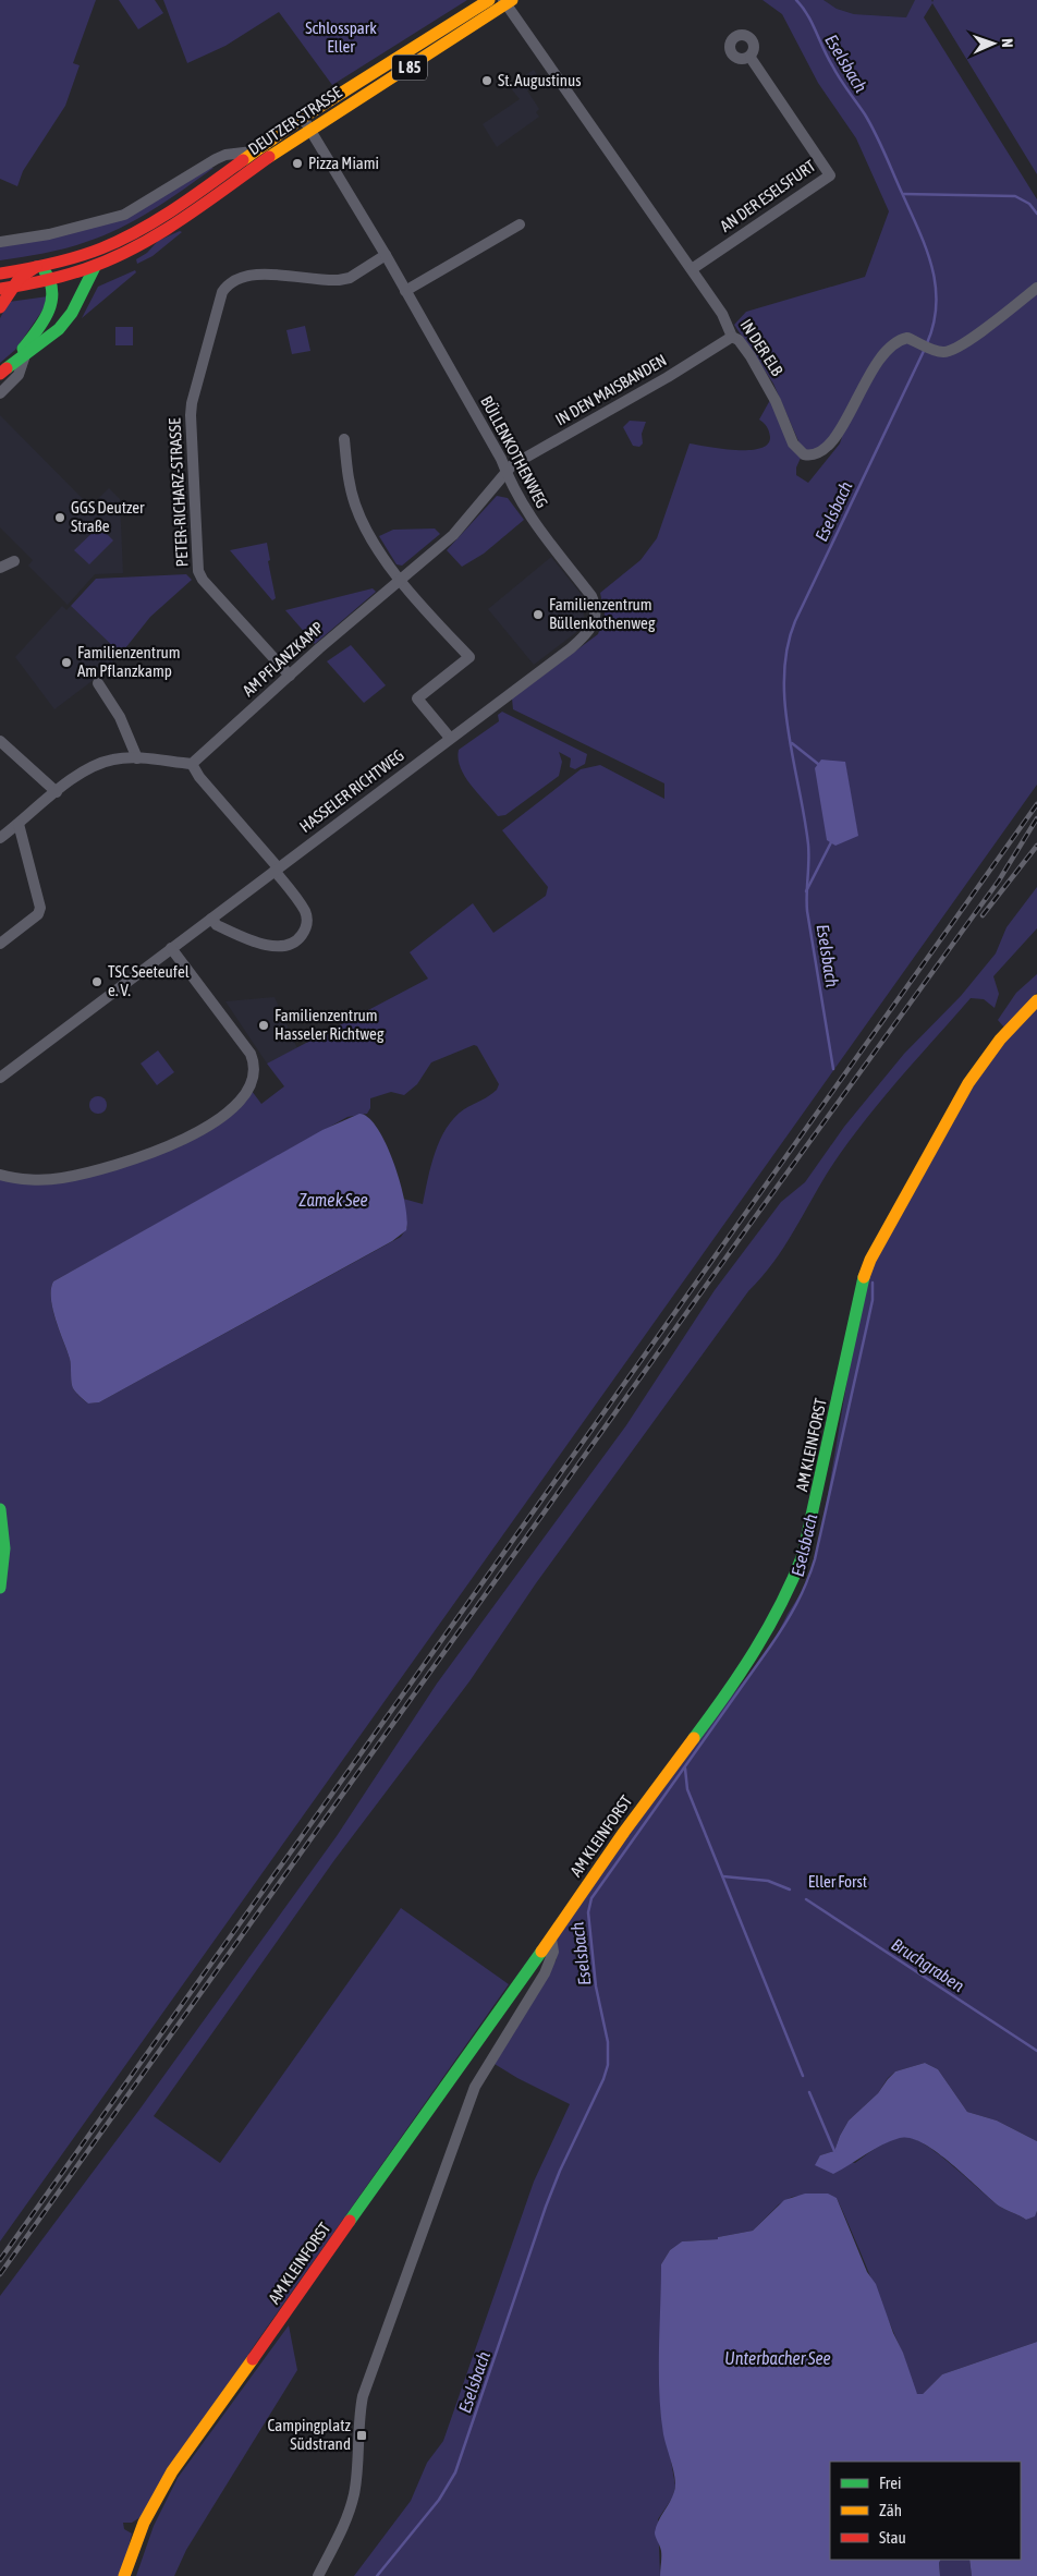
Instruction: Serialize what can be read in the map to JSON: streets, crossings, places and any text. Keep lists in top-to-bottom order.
{
  "streets": {
    "main road": ["L 85", "DEUTZER STRASSE", "AM KLEINFORST"],
    "street": [
      "AN DER ESELSFURT",
      "IN DER ELB",
      "IN DEN MAISBANDEN",
      "BÜLLENKOTHENWEG",
      "PETER-RICHARZ-STRASSE",
      "AM PFLANZKAMP",
      "HASSELER RICHTWEG"
    ]
  },
  "crossings": [
    ["L 85", "DEUTZER STRASSE"],
    ["DEUTZER STRASSE", "IN DER ELB"],
    ["DEUTZER STRASSE", "BÜLLENKOTHENWEG"],
    ["AN DER ESELSFURT", "IN DER ELB"],
    ["IN DER ELB", "IN DEN MAISBANDEN"],
    ["IN DEN MAISBANDEN", "BÜLLENKOTHENWEG"],
    ["IN DEN MAISBANDEN", "AM PFLANZKAMP"],
    ["BÜLLENKOTHENWEG", "PETER-RICHARZ-STRASSE"],
    ["BÜLLENKOTHENWEG", "AM PFLANZKAMP"],
    ["BÜLLENKOTHENWEG", "HASSELER RICHTWEG"],
    ["PETER-RICHARZ-STRASSE", "AM PFLANZKAMP"]
  ],
  "water": [
    "Eselsbach",
    "Zamek See",
    "Bruchgraben",
    "Unterbacher See"
  ],
  "parks": ["Schlosspark Eller", "Eller Forst"],
  "places": {
    "other": [
      "St. Augustinus",
      "Pizza Miami",
      "GGS Deutzer Straße",
      "Familienzentrum Büllenkothenweg",
      "Familienzentrum Am Pflanzkamp",
      "TSC Seeteufel e. V.",
      "Familienzentrum Hasseler Richtweg"
    ],
    "transit": ["Campingplatz Südstrand"]
  },
  "legend": ["Frei", "Zäh", "Stau"],
  "north": "right"
}
